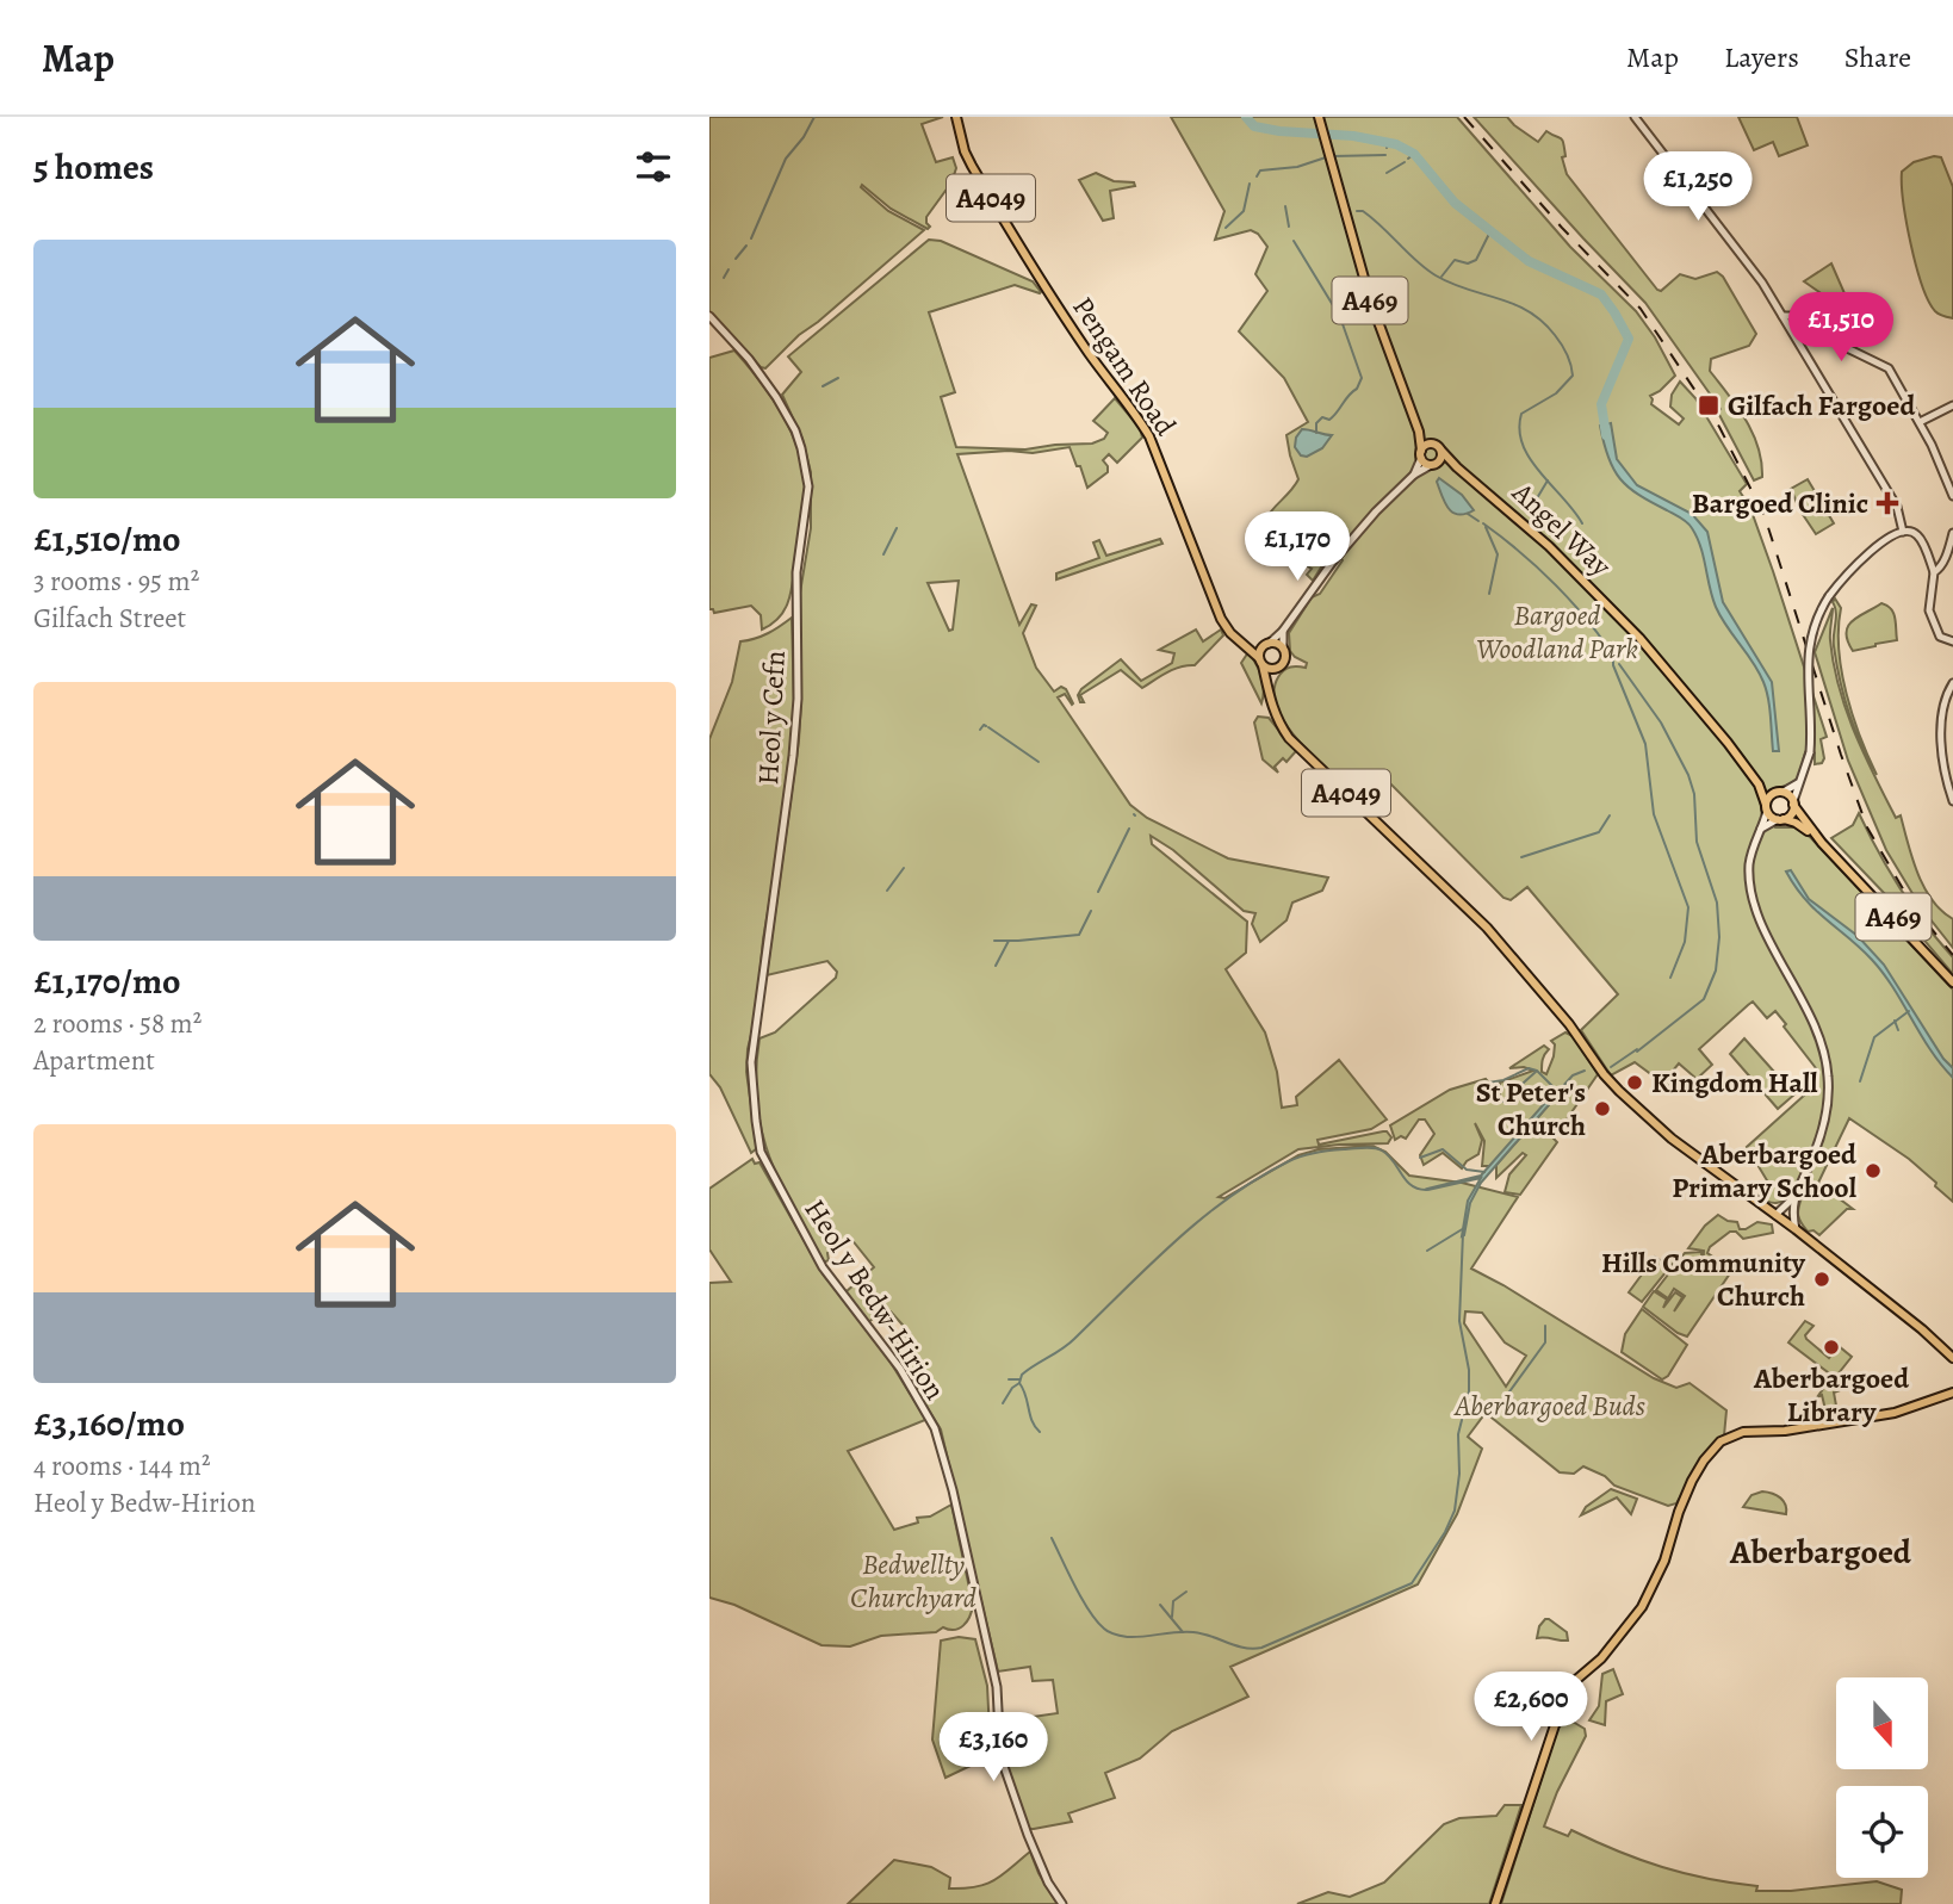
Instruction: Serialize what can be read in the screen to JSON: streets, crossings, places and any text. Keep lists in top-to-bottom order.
{
  "streets": {
    "main road": [
      "A4049",
      "A469",
      "Pengam Road",
      "Angel Way"
    ],
    "street": ["Heol y Cefn", "Heol y Bedw-Hirion"]
  },
  "crossings": [
    ["A4049", "Pengam Road"],
    ["A469", "Angel Way"],
    ["Heol y Cefn", "Heol y Bedw-Hirion"]
  ],
  "districts": ["Aberbargoed"],
  "parks": ["Bargoed Woodland Park", "Aberbargoed Buds", "Bedwellty Churchyard"],
  "places": {
    "transit": ["Gilfach Fargoed"],
    "health": ["Bargoed Clinic"],
    "other": [
      "Kingdom Hall",
      "St Peter's Church",
      "Aberbargoed Primary School",
      "Hills Community Church",
      "Aberbargoed Library"
    ]
  },
  "north": "bottom",
  "page": {
    "header": "Map",
    "nav": ["Map", "Layers", "Share"],
    "heading": "5 homes",
    "price": [
      "£1,250",
      "£1,510",
      "£1,170",
      "£2,600",
      "£3,160"
    ],
    "list": [
      {
        "name": "£1,510/mo",
        "note": "3 rooms · 95 m² · Gilfach Street"
      },
      {
        "name": "£1,170/mo",
        "note": "2 rooms · 58 m² · Apartment"
      },
      {
        "name": "£3,160/mo",
        "note": "4 rooms · 144 m² · Heol y Bedw-Hirion"
      }
    ]
  }
}
